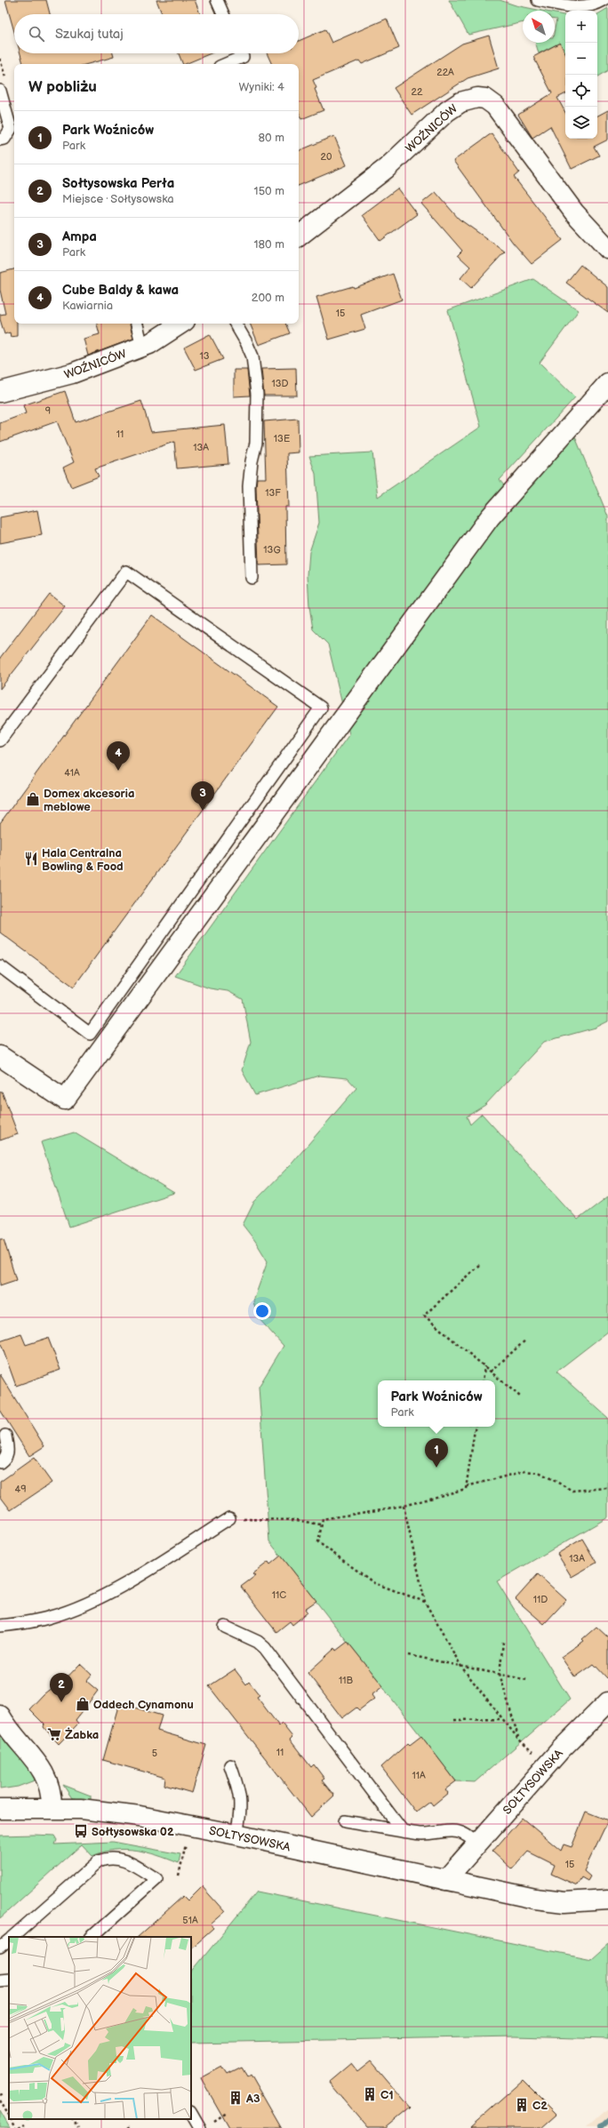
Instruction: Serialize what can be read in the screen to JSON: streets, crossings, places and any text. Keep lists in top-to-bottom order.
{
  "streets": {
    "street": ["WOŹNICÓW", "SOŁTYSOWSKA"]
  },
  "places": {
    "shop": ["Domex akcesoria meblowe", "Oddech Cynamonu"],
    "restaurant": ["Hala Centralna Bowling & Food"],
    "supermarket": ["Żabka"],
    "bus stop": ["Sołtysowska 02"],
    "building": ["C1", "A3", "C2"]
  },
  "house_numbers": [
    "22A",
    "22",
    "20",
    "15",
    "13",
    "13D",
    "9",
    "11",
    "13E",
    "13A",
    "13F",
    "13G",
    "41A",
    "49",
    "13A",
    "11C",
    "11D",
    "11B",
    "11",
    "5",
    "11A",
    "15",
    "51A"
  ],
  "north": "top left",
  "page": {
    "map_buttons": ["+", "−"],
    "search": "Szukaj tutaj",
    "heading": ["W pobliżu", "Wyniki: 4"],
    "list": [
      {
        "mark": "1",
        "name": "Park Woźniców",
        "note": "Park",
        "value": "80 m"
      },
      {
        "mark": "2",
        "name": "Sołtysowska Perła",
        "note": "Miejsce · Sołtysowska",
        "value": "150 m"
      },
      {
        "mark": "3",
        "name": "Ampa",
        "note": "Park",
        "value": "180 m"
      },
      {
        "mark": "4",
        "name": "Cube Baldy & kawa",
        "note": "Kawiarnia",
        "value": "200 m"
      }
    ],
    "pins": [
      "4",
      "3",
      "1",
      "2"
    ],
    "popup": ["Park Woźniców", "Park"]
  }
}
